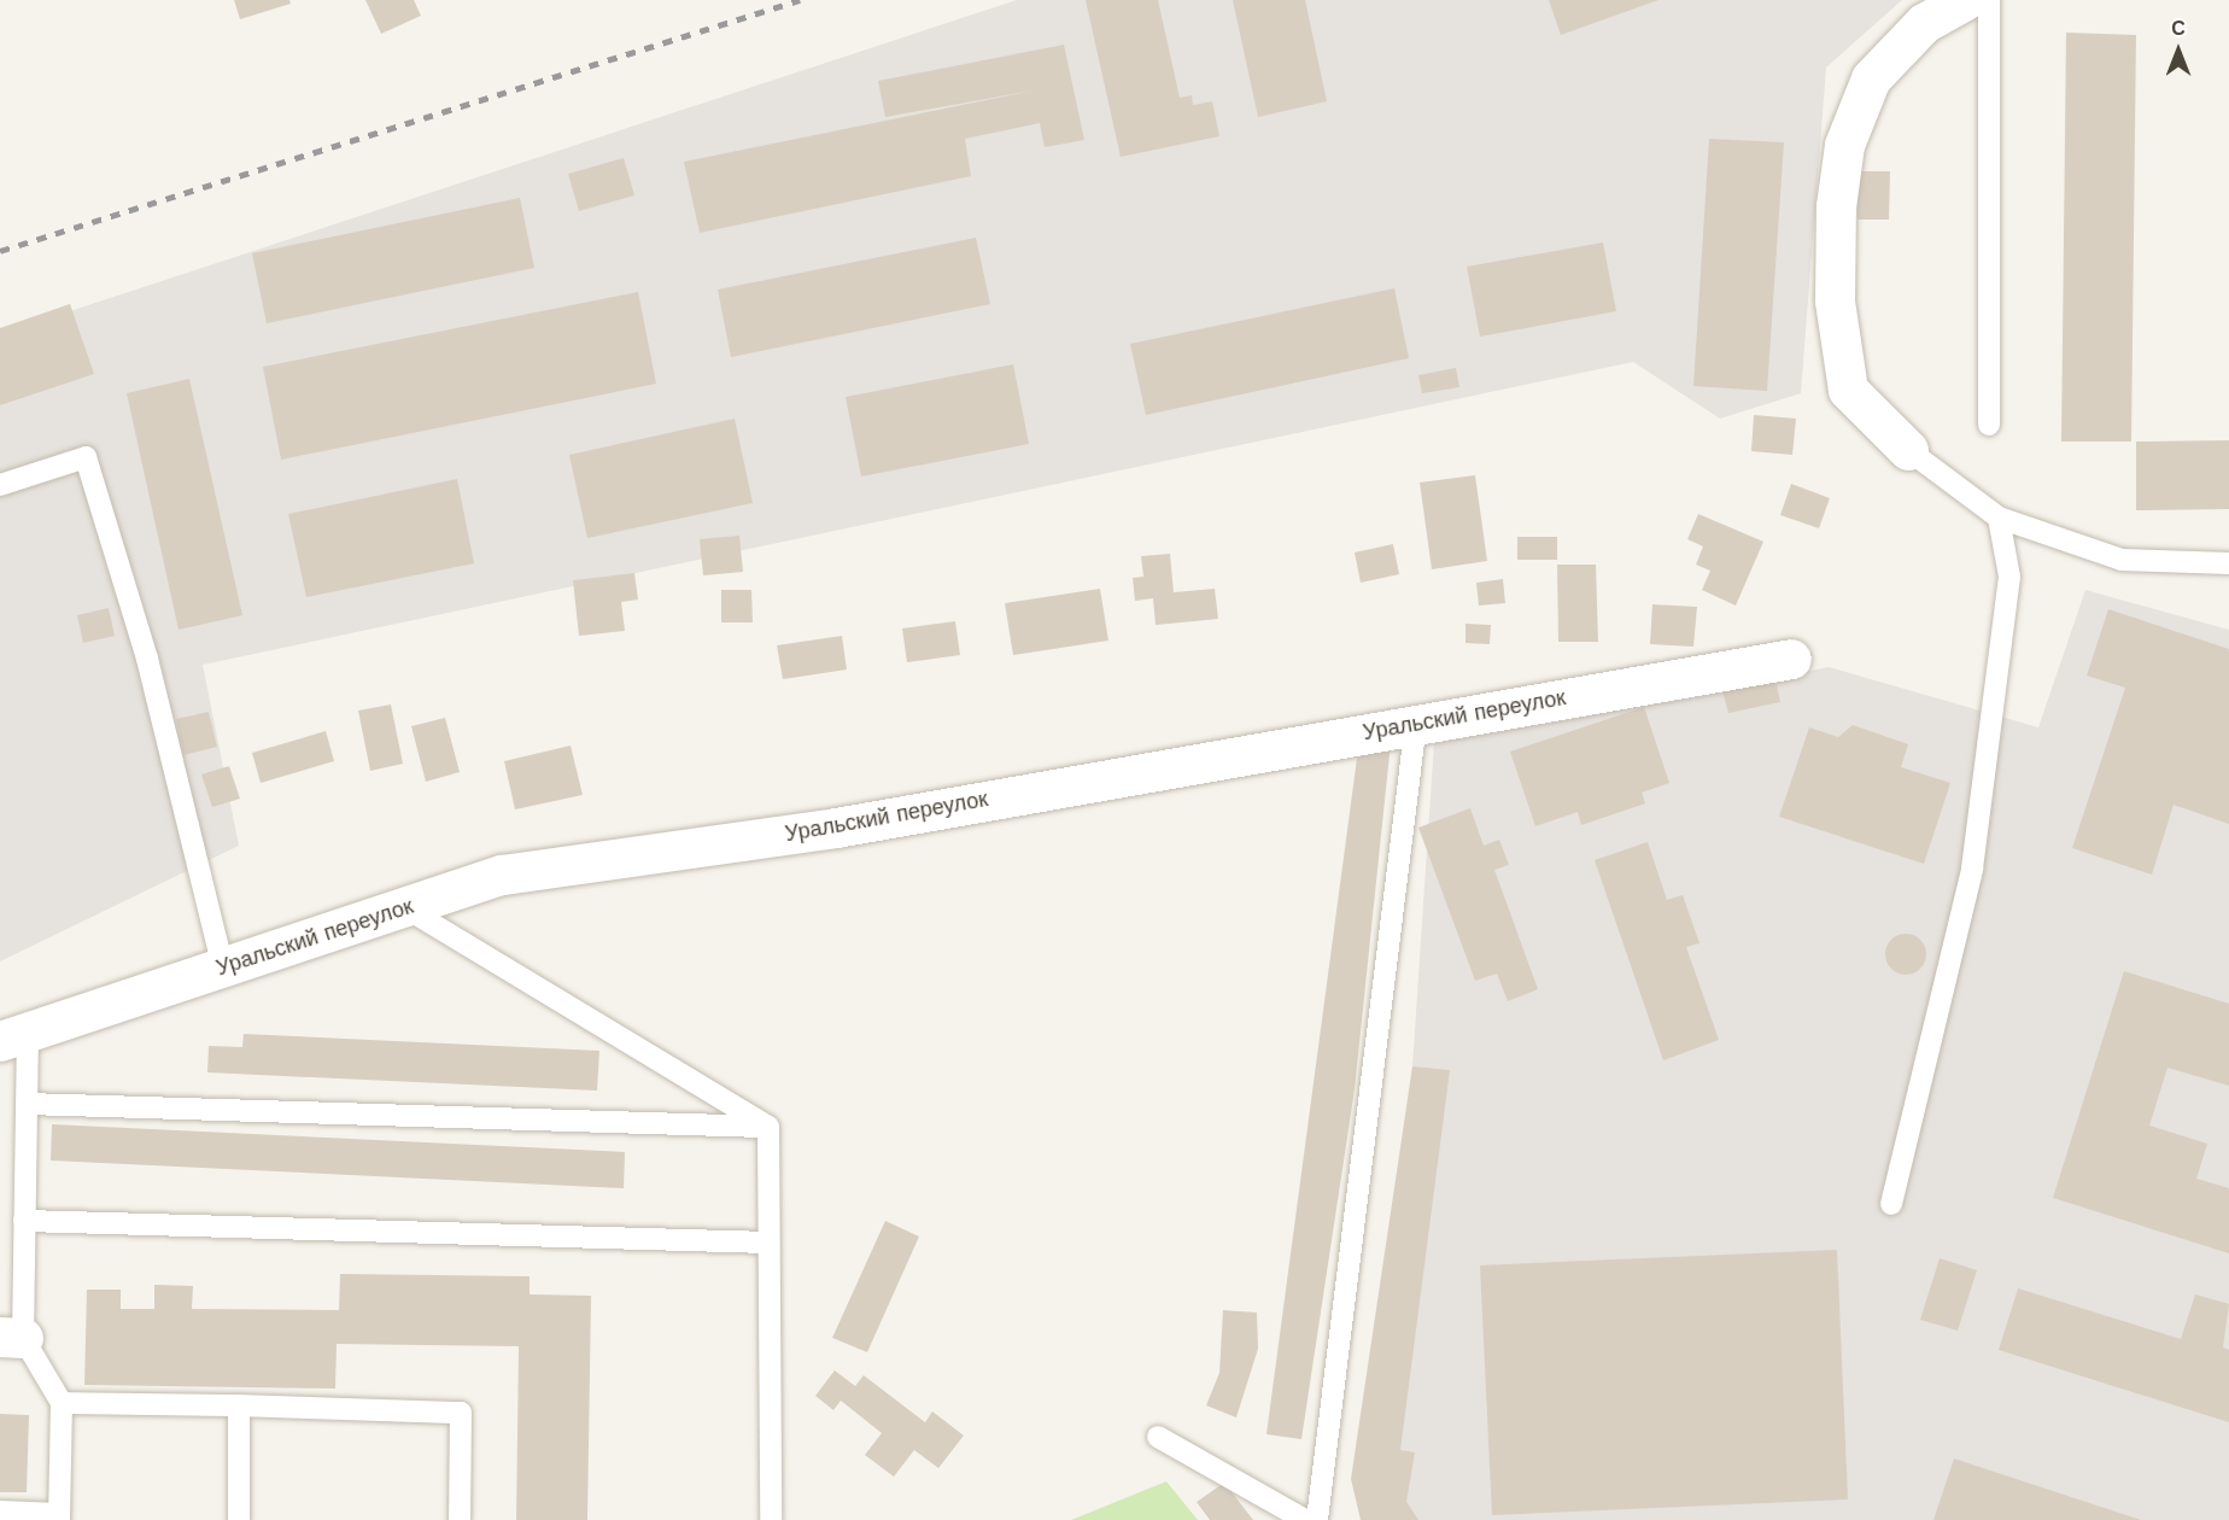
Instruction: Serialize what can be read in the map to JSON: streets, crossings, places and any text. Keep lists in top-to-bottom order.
{
  "streets": {
    "street": ["Уральский переулок"]
  },
  "north": "top"
}
